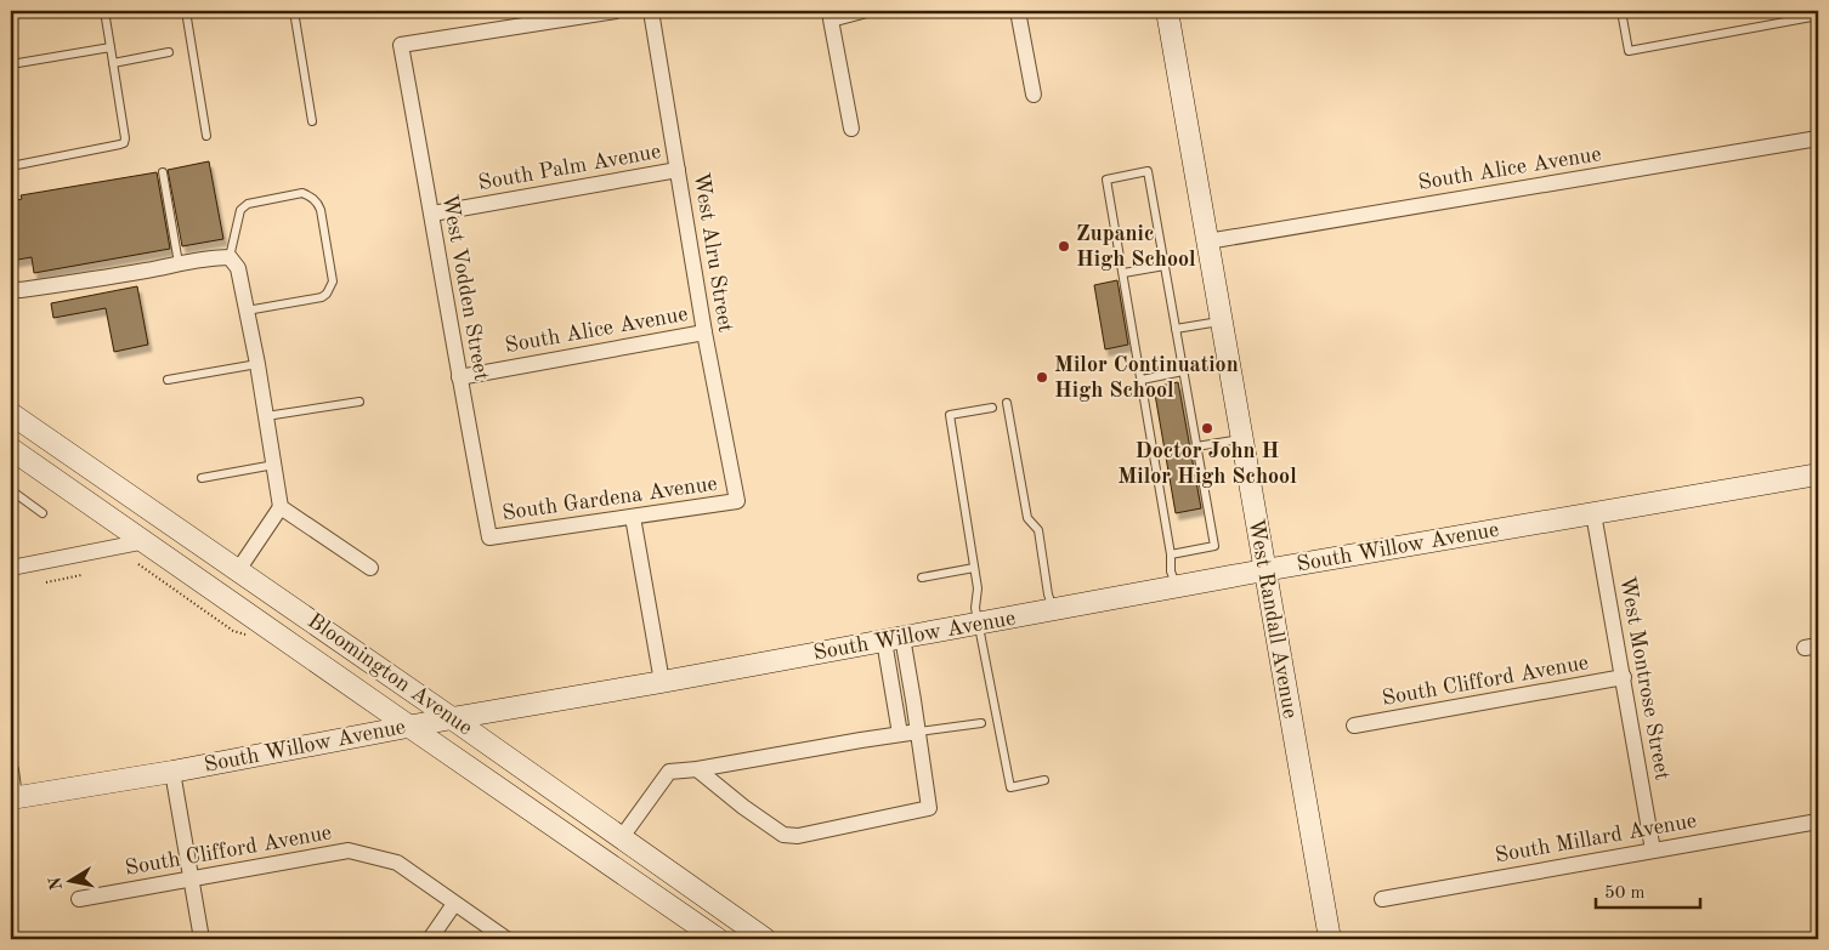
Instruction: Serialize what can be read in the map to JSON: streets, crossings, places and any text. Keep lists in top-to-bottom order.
{
  "streets": {
    "street": [
      "South Palm Avenue",
      "South Alice Avenue",
      "West Alru Street",
      "West Vodden Street",
      "South Gardena Avenue",
      "South Willow Avenue",
      "West Randall Avenue",
      "Bloomington Avenue",
      "West Montrose Street",
      "South Clifford Avenue",
      "South Millard Avenue"
    ]
  },
  "crossings": [
    ["South Palm Avenue", "West Alru Street"],
    ["South Palm Avenue", "West Vodden Street"],
    ["South Alice Avenue", "West Alru Street"],
    ["South Alice Avenue", "West Vodden Street"],
    ["South Alice Avenue", "West Randall Avenue"],
    ["West Alru Street", "South Gardena Avenue"],
    ["West Vodden Street", "South Gardena Avenue"],
    ["South Willow Avenue", "West Randall Avenue"],
    ["South Willow Avenue", "Bloomington Avenue"],
    ["South Willow Avenue", "West Montrose Street"],
    ["West Montrose Street", "South Clifford Avenue"],
    ["West Montrose Street", "South Millard Avenue"]
  ],
  "places": ["Zupanic High School", "Milor Continuation High School", "Doctor John H Milor High School"],
  "scale_bar": "50 m",
  "north": "left"
}
